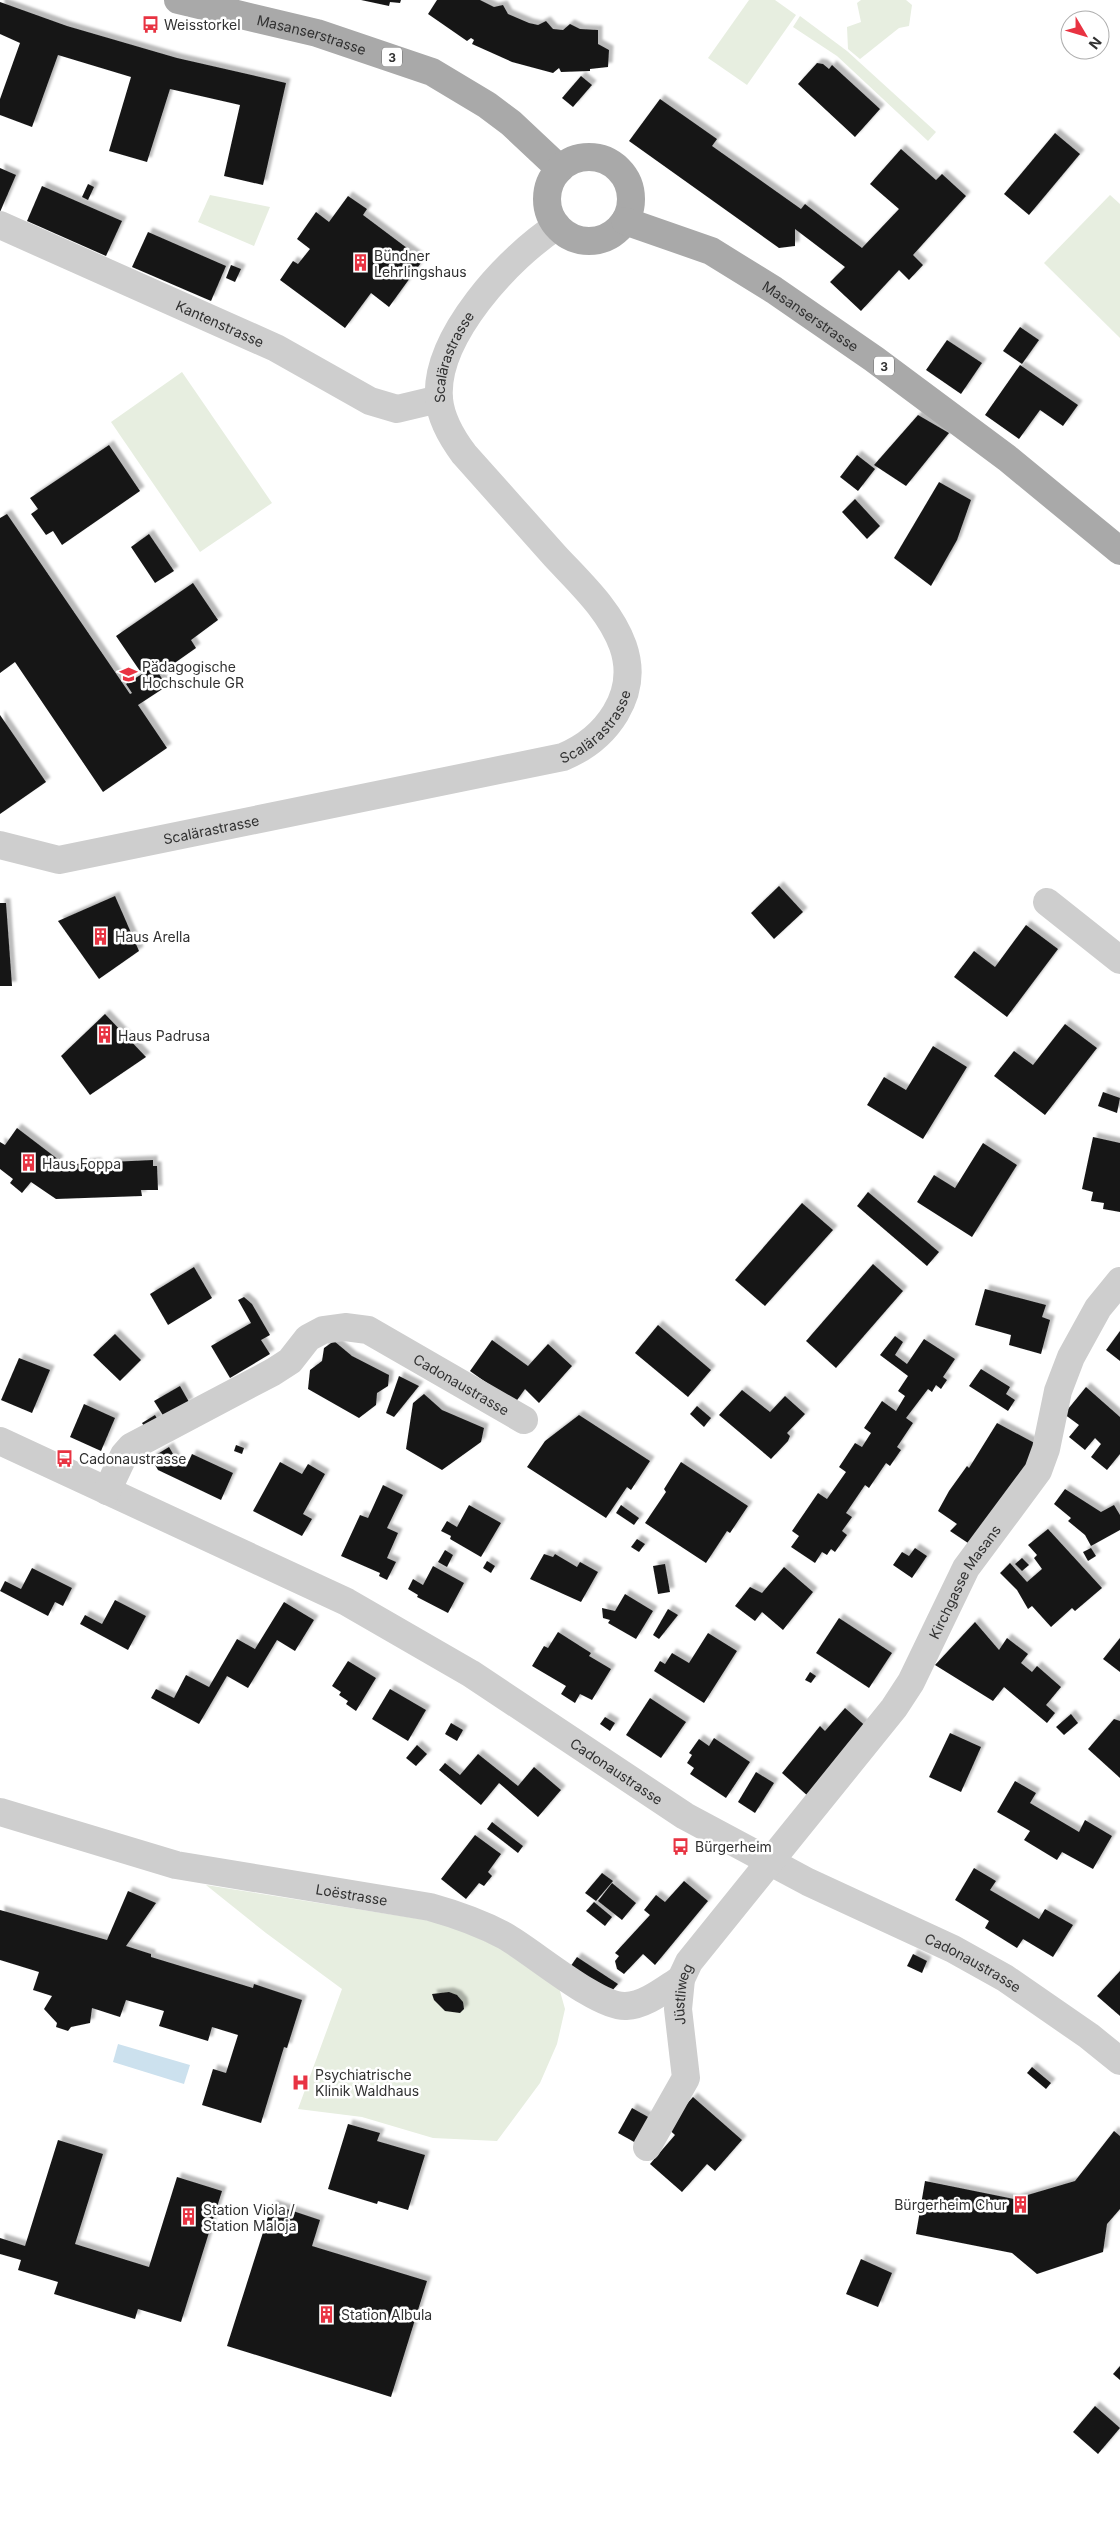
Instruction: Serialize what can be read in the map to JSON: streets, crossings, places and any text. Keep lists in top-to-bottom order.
{
  "streets": {
    "main road": ["Masanserstrasse", "3"],
    "street": [
      "Kantenstrasse",
      "Scalärastrasse",
      "Cadonaustrasse",
      "Kirchgasse Masans",
      "Loëstrasse",
      "Jüstliweg"
    ]
  },
  "crossings": [
    ["Masanserstrasse", "Scalärastrasse"],
    ["Kantenstrasse", "Scalärastrasse"],
    ["Cadonaustrasse", "Kirchgasse Masans"],
    ["Cadonaustrasse", "Jüstliweg"],
    ["Kirchgasse Masans", "Jüstliweg"],
    ["Loëstrasse", "Jüstliweg"]
  ],
  "places": {
    "bus stop": ["Weisstorkel", "Cadonaustrasse", "Bürgerheim"],
    "building": [
      "Bündner Lehrlingshaus",
      "Haus Arella",
      "Haus Padrusa",
      "Haus Foppa",
      "Bürgerheim Chur",
      "Station Viola / Station Maloja",
      "Station Albula"
    ],
    "school or university": ["Pädagogische Hochschule GR"],
    "hospital": ["Psychiatrische Klinik Waldhaus"]
  },
  "north": "bottom right"
}
